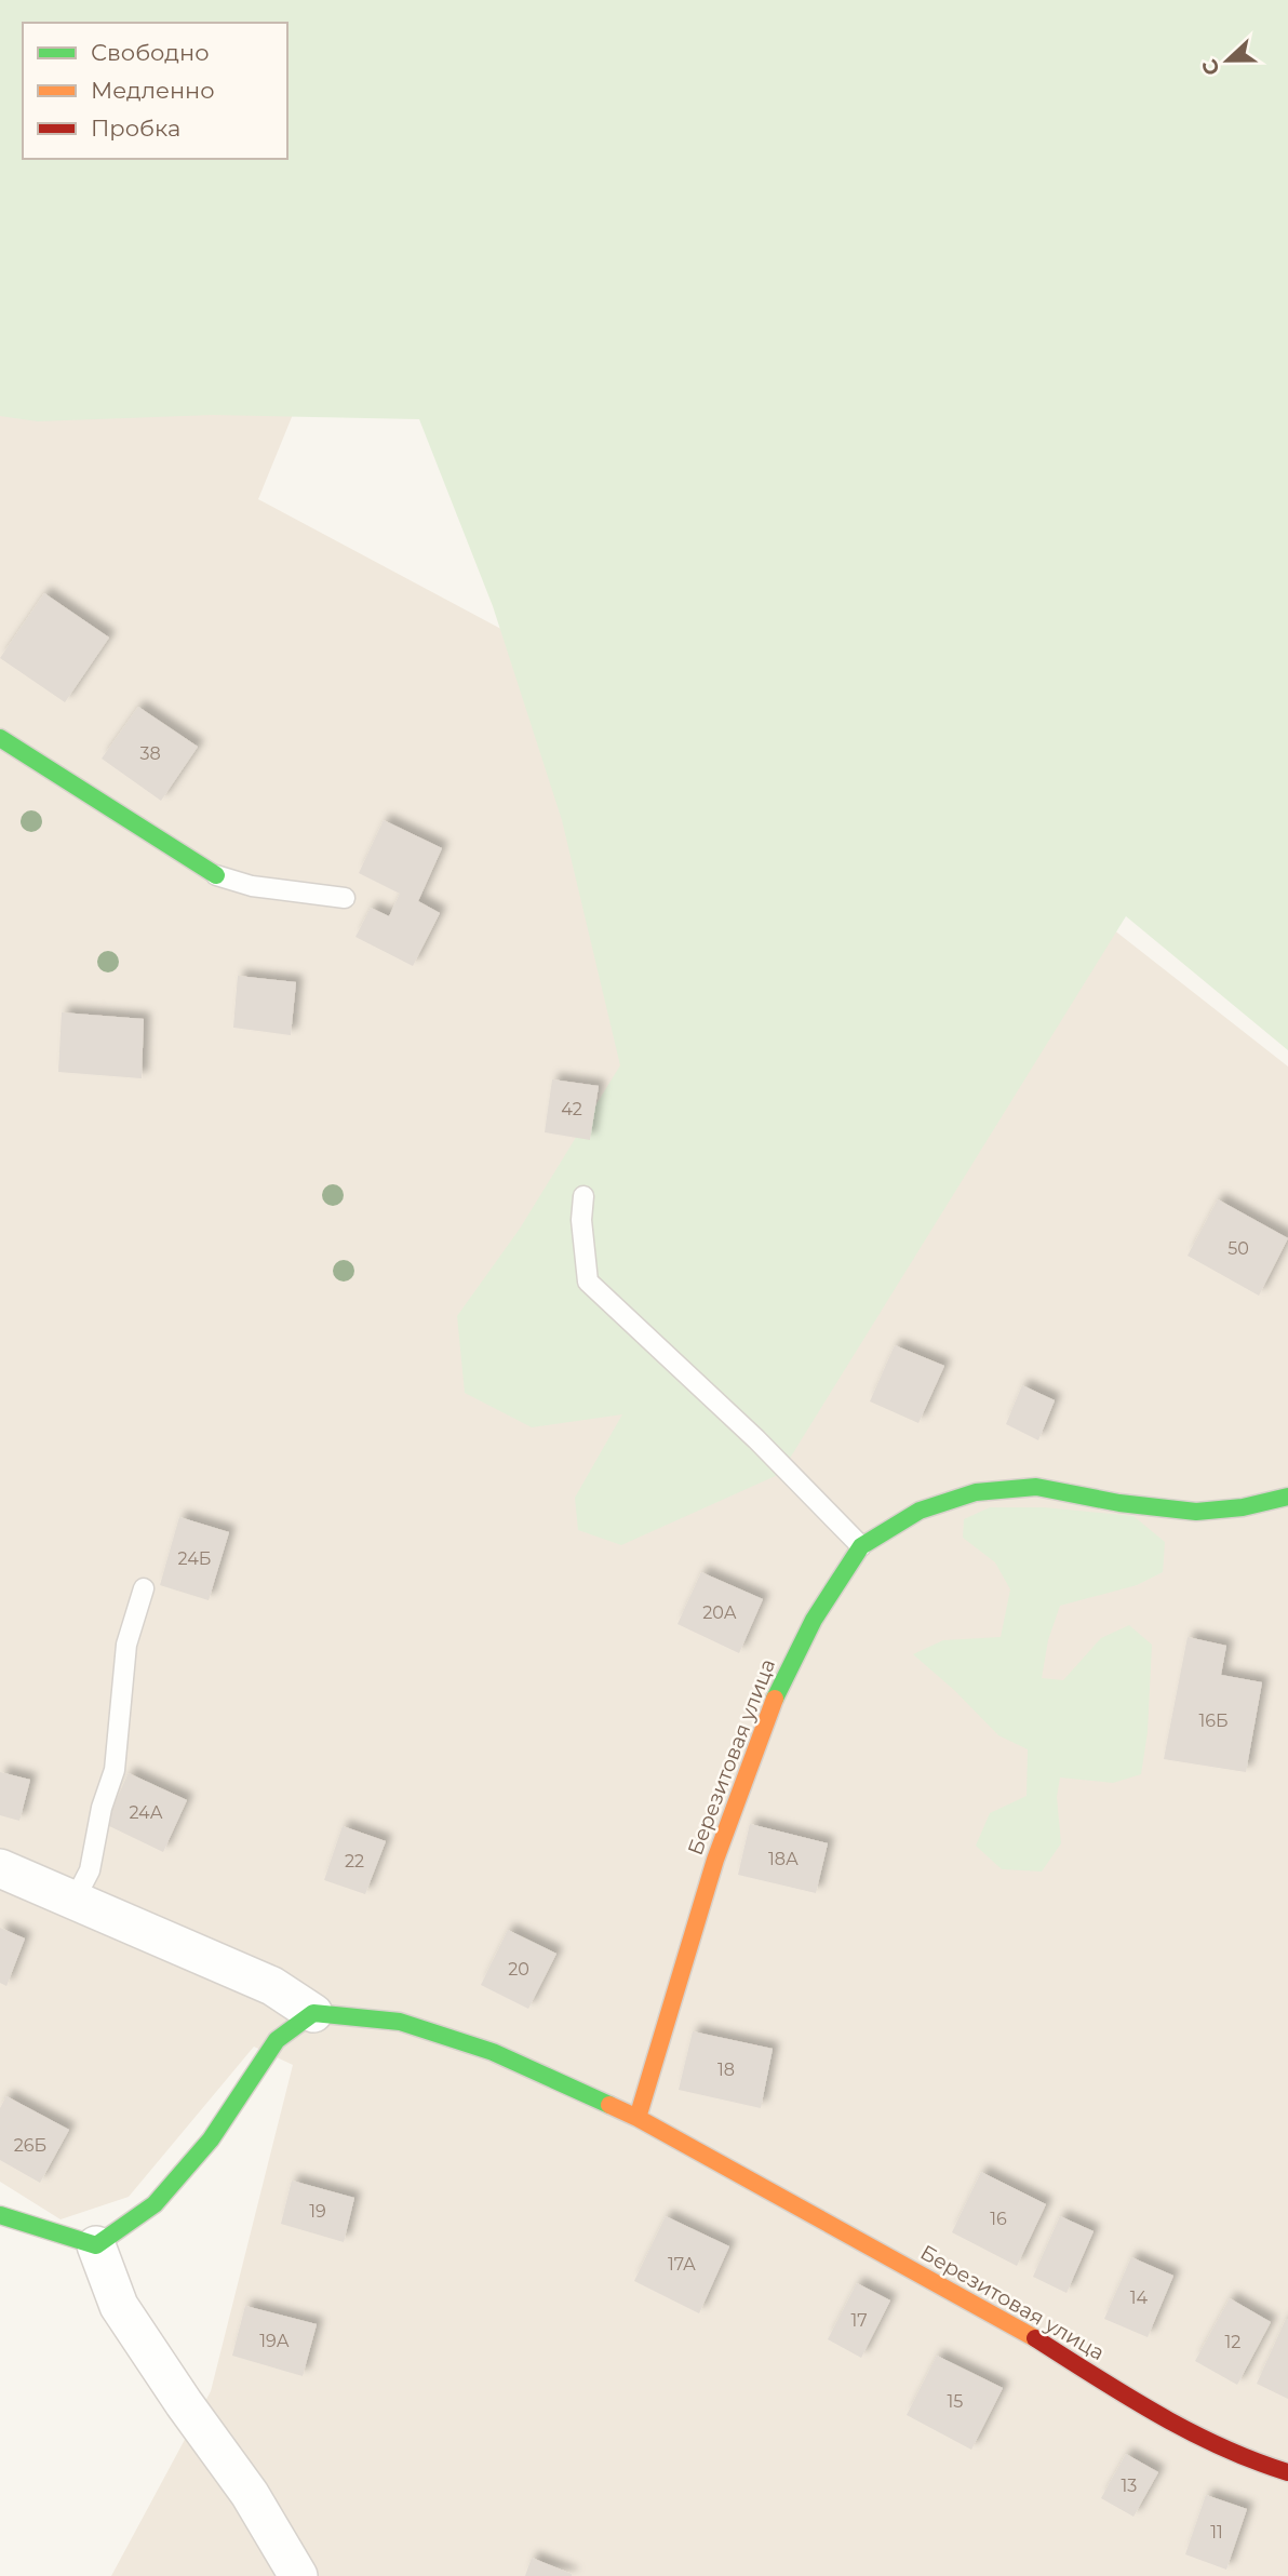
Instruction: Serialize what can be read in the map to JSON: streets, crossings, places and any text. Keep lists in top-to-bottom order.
{
  "streets": {
    "street": ["Березитовая улица"]
  },
  "house_numbers": [
    "38",
    "42",
    "50",
    "24Б",
    "20А",
    "16Б",
    "24А",
    "18А",
    "22",
    "20",
    "18",
    "26Б",
    "19",
    "16",
    "17А",
    "14",
    "17",
    "19А",
    "12",
    "15",
    "13",
    "11"
  ],
  "legend": ["Свободно", "Медленно", "Пробка"],
  "north": "left"
}
